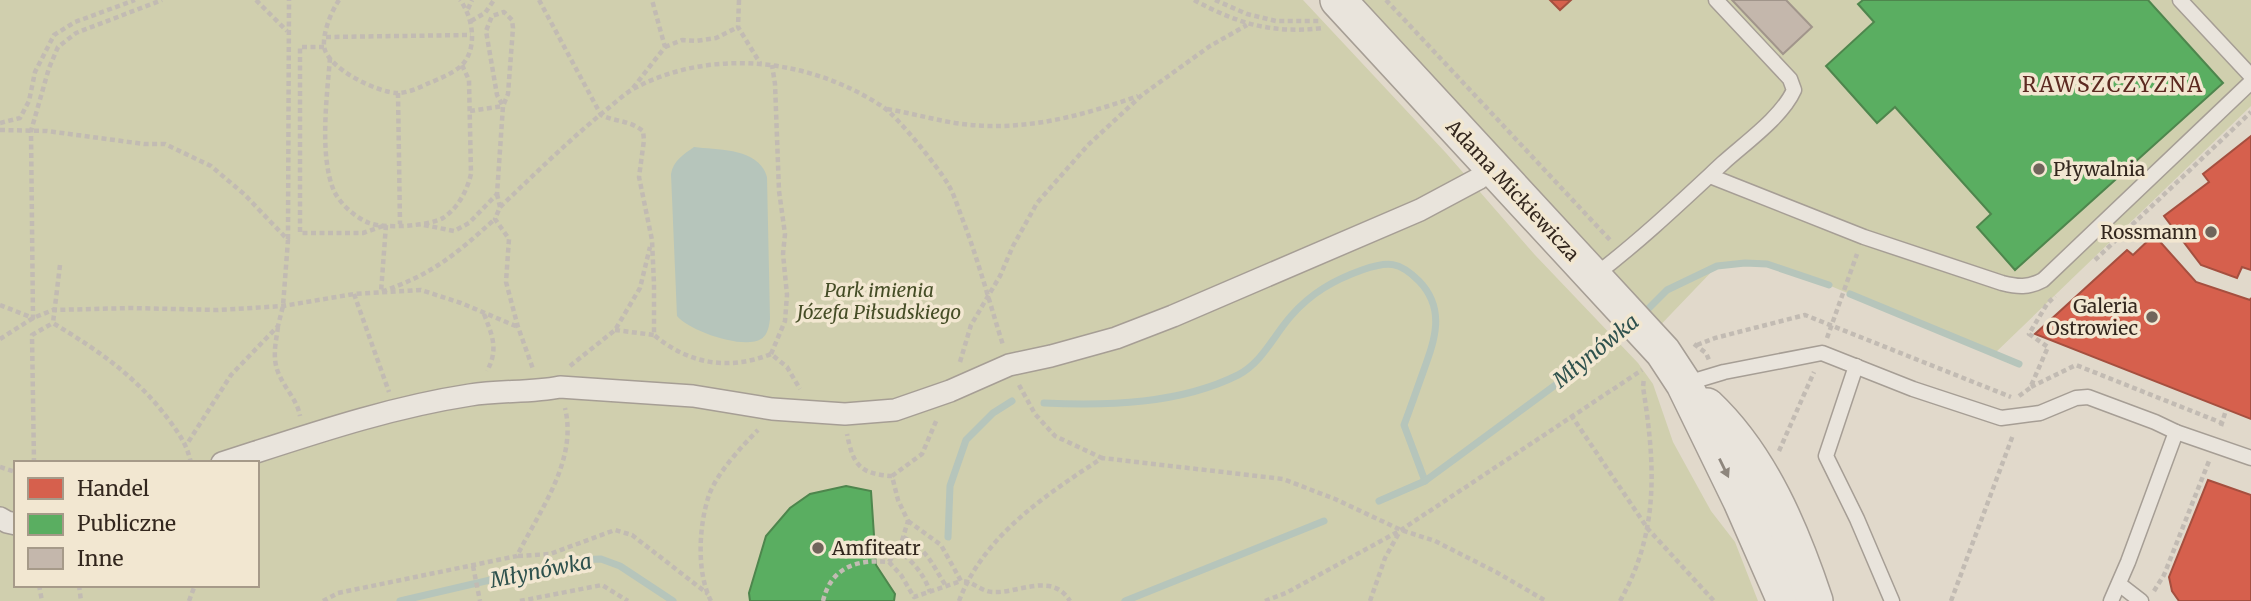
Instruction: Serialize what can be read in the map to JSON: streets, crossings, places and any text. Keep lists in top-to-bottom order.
{
  "streets": {
    "street": ["Adama Mickiewicza"]
  },
  "districts": ["RAWSZCZYZNA"],
  "water": ["Młynówka"],
  "parks": ["Park imienia Józefa Piłsudskiego"],
  "places": [
    "Pływalnia",
    "Rossmann",
    "Galeria Ostrowiec",
    "Amfiteatr"
  ],
  "legend": ["Handel", "Publiczne", "Inne"]
}
